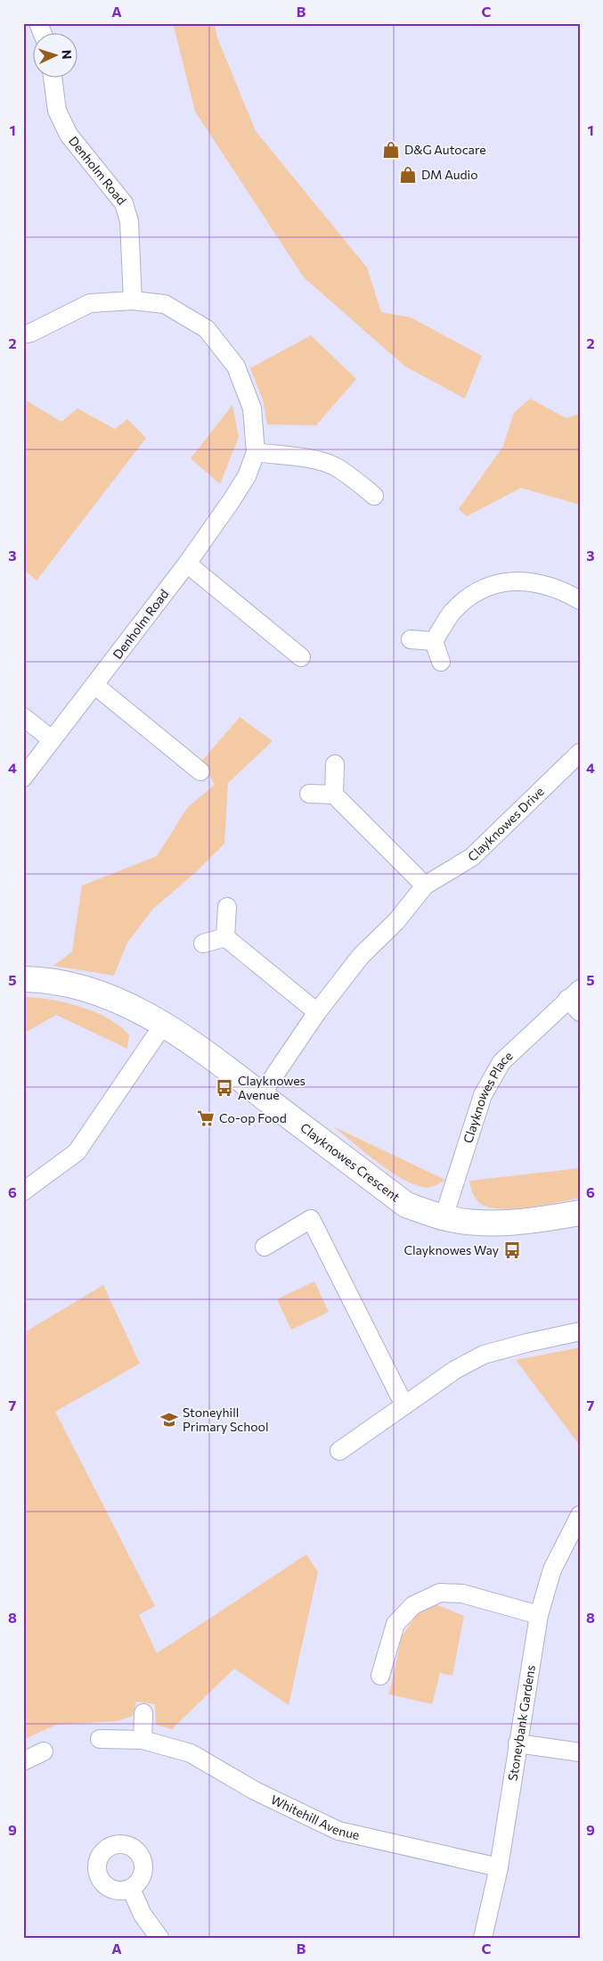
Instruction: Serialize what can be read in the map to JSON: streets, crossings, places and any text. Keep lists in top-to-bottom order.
{
  "streets": {
    "street": [
      "Denholm Road",
      "Clayknowes Drive",
      "Clayknowes Place",
      "Clayknowes Crescent",
      "Stoneybank Gardens",
      "Whitehill Avenue"
    ]
  },
  "crossings": [
    ["Clayknowes Drive", "Clayknowes Crescent"],
    ["Clayknowes Place", "Clayknowes Crescent"],
    ["Stoneybank Gardens", "Whitehill Avenue"]
  ],
  "places": {
    "shop": ["D&G Autocare", "DM Audio"],
    "bus stop": ["Clayknowes Avenue", "Clayknowes Way"],
    "supermarket": ["Co-op Food"],
    "school or university": ["Stoneyhill Primary School"]
  },
  "north": "right",
  "grid": {
    "columns": ["A", "B", "C"],
    "rows": [
      "1",
      "2",
      "3",
      "4",
      "5",
      "6",
      "7",
      "8",
      "9"
    ]
  }
}
